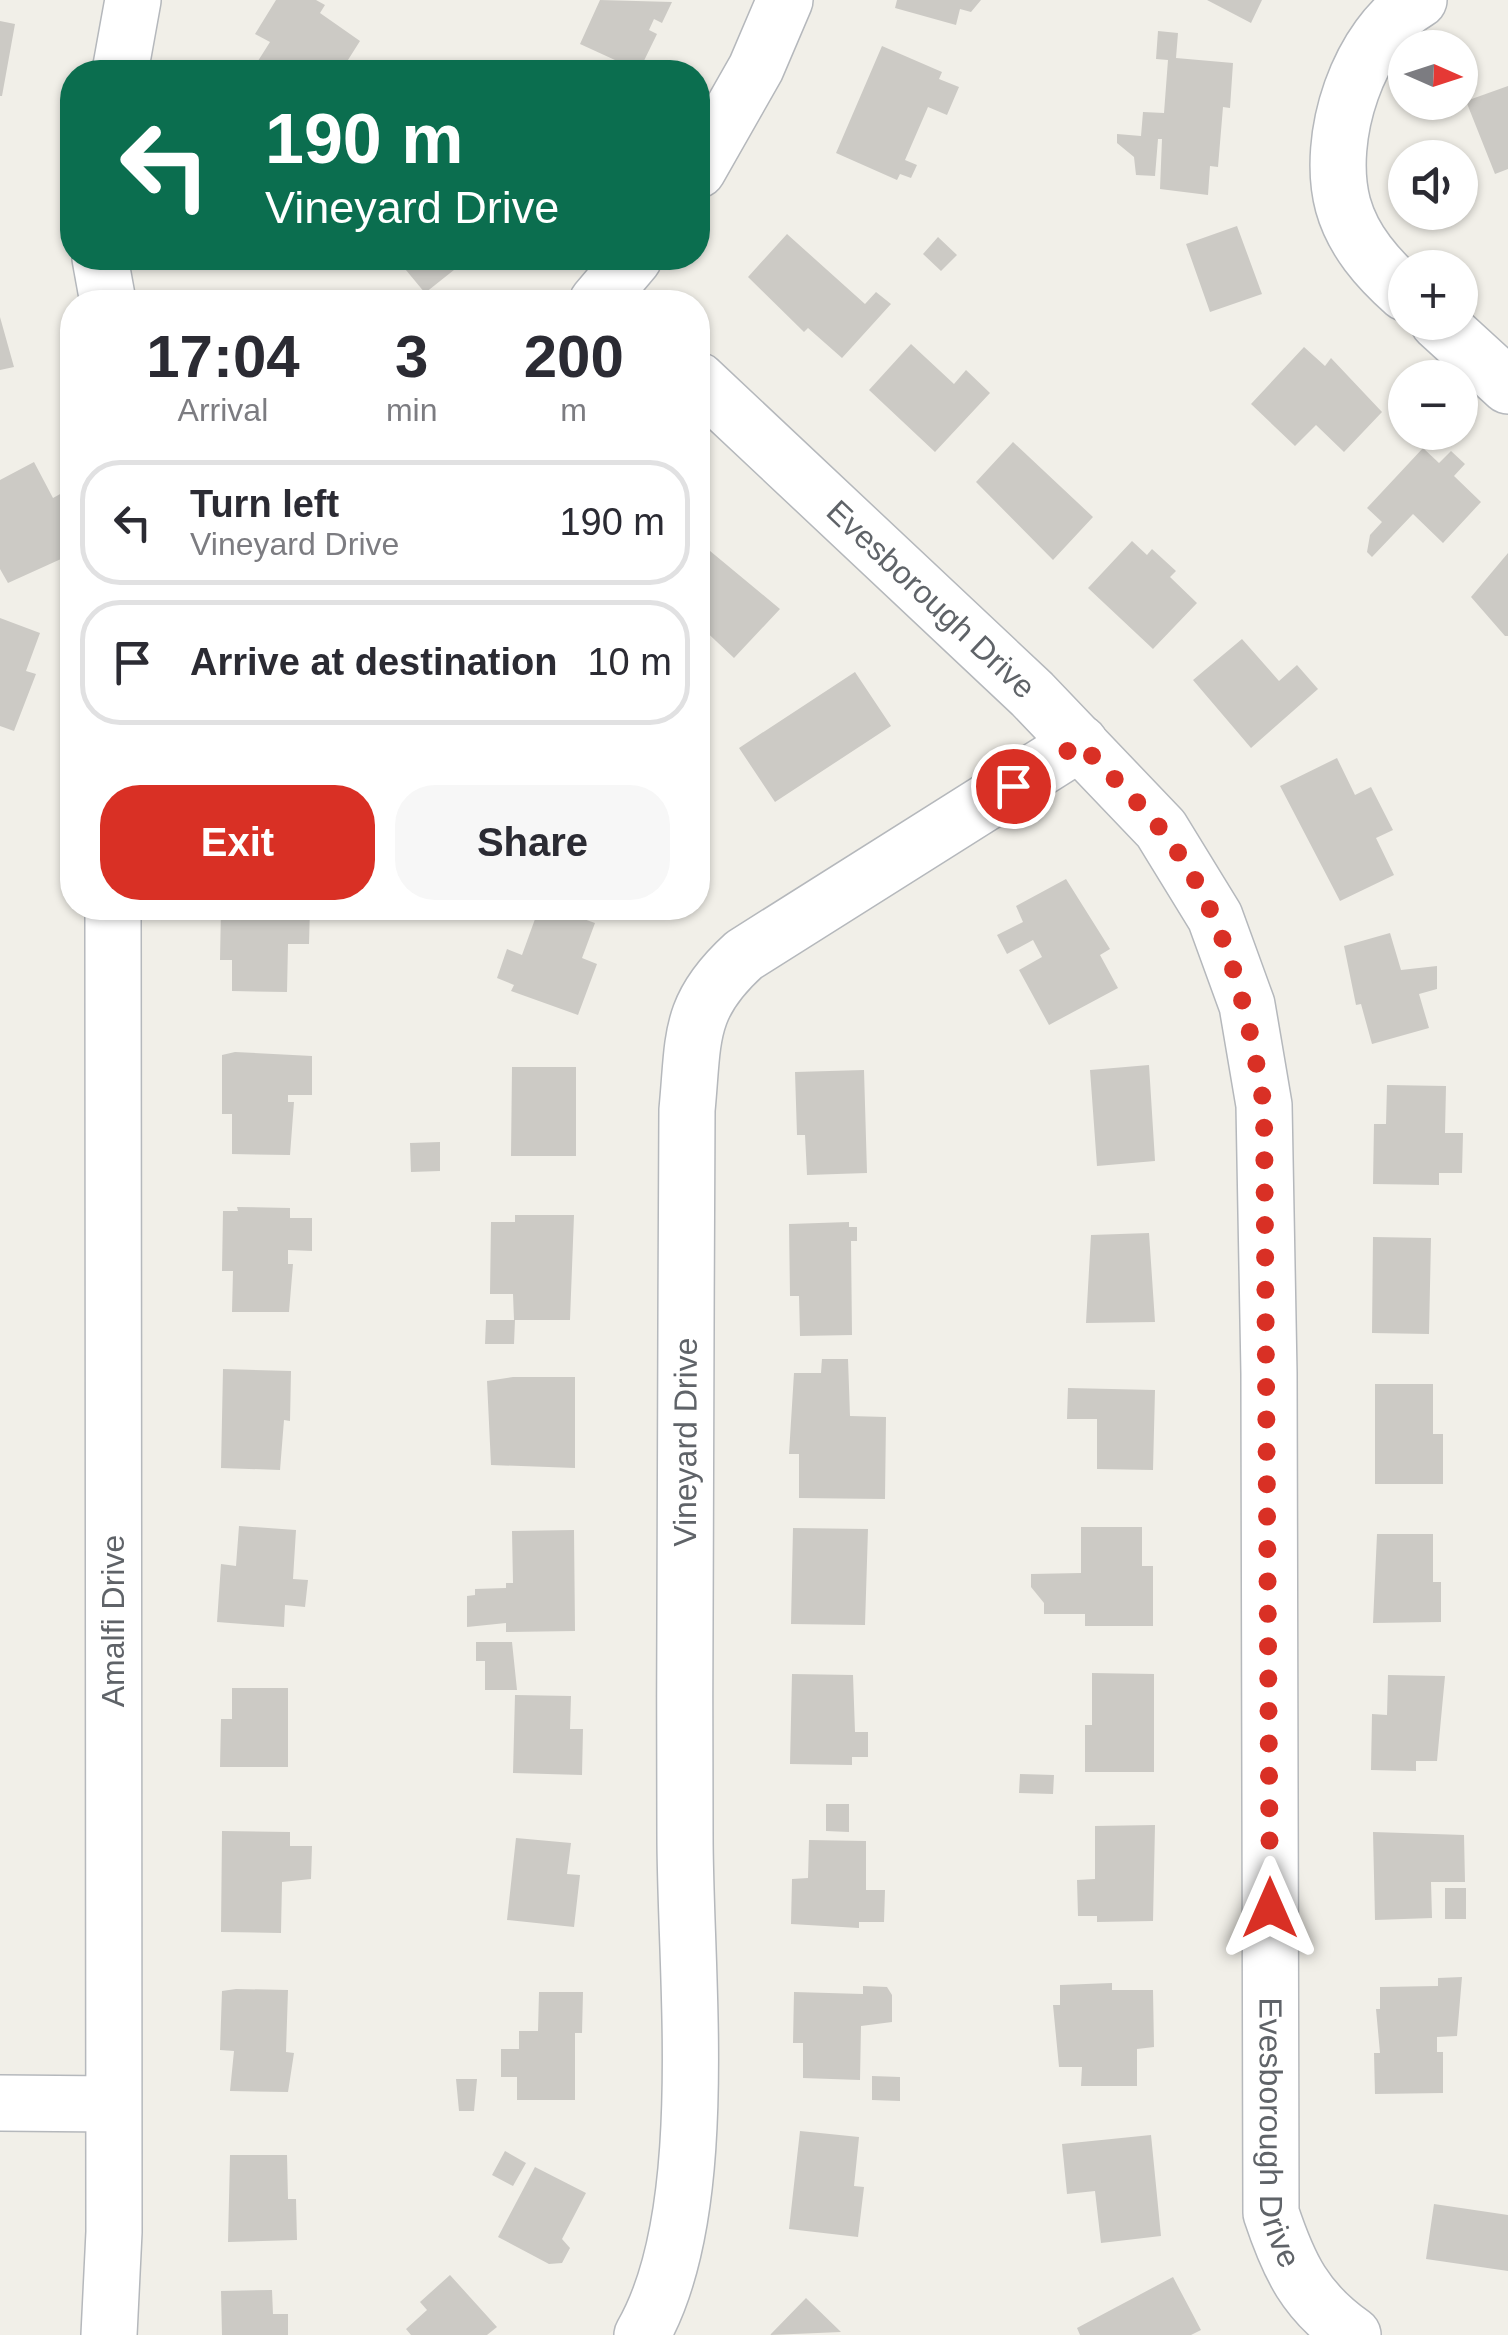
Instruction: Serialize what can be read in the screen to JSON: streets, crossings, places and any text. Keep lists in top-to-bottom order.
{
  "streets": {
    "street": ["Evesborough Drive", "Vineyard Drive", "Amalfi Drive"]
  },
  "crossings": [
    ["Evesborough Drive", "Vineyard Drive"]
  ],
  "north": "right",
  "page": {
    "map_buttons": ["+", "−"],
    "turn": ["190 m", "Vineyard Drive"],
    "eta": [
      "17:04",
      "Arrival",
      "3",
      "min",
      "200",
      "m"
    ],
    "list": [
      {
        "name": "Turn left",
        "note": "Vineyard Drive",
        "value": "190 m"
      },
      {
        "name": "Arrive at destination",
        "value": "10 m"
      }
    ],
    "buttons": ["Exit", "Share"]
  }
}
